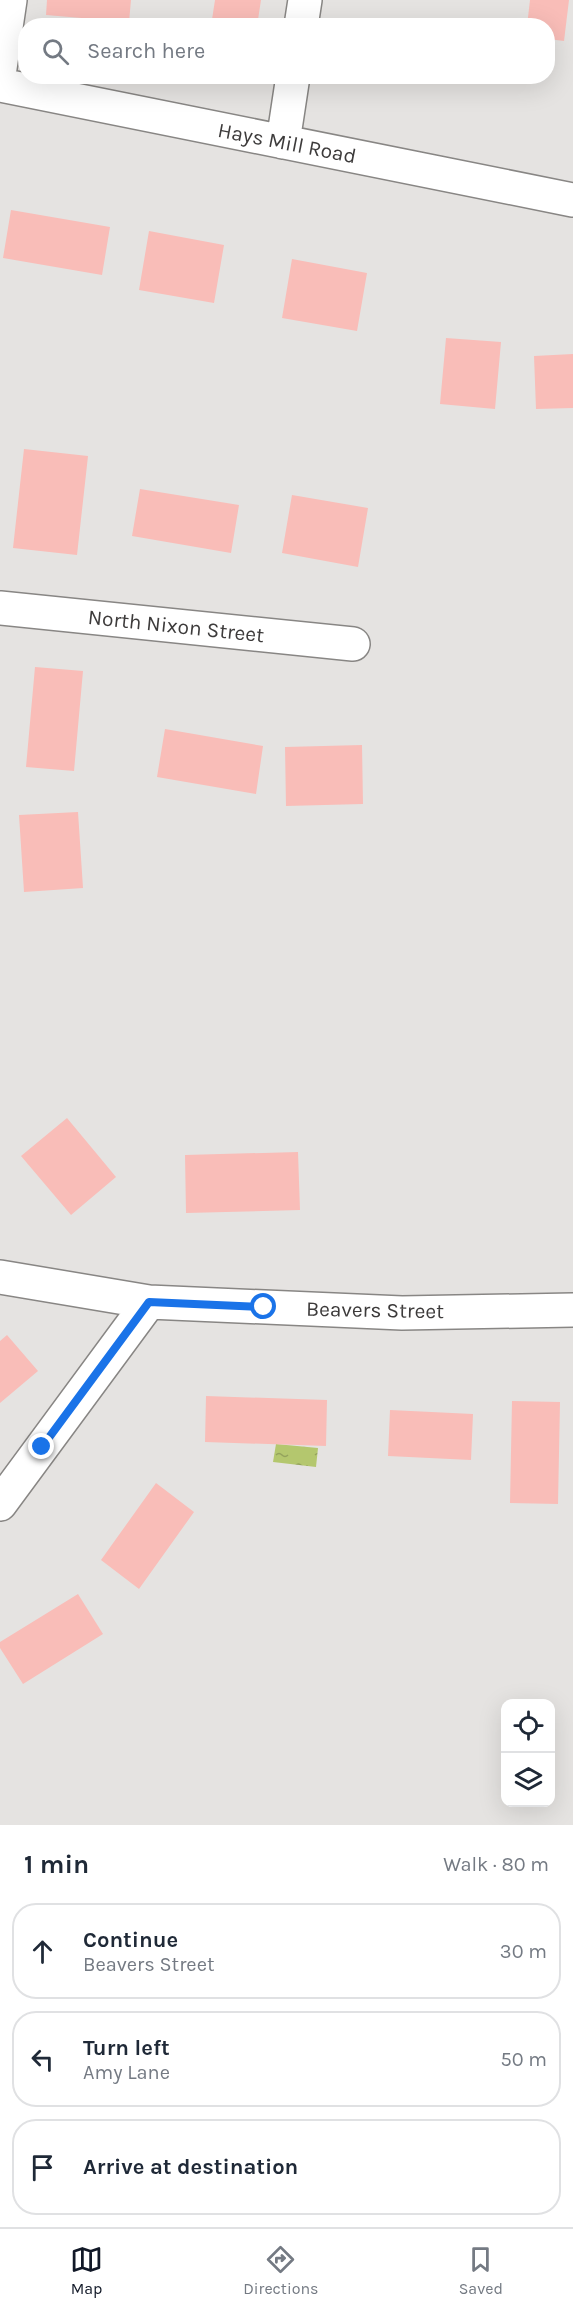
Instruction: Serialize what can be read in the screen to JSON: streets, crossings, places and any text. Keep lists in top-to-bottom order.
{
  "streets": {
    "street": ["Hays Mill Road", "North Nixon Street", "Beavers Street"]
  },
  "page": {
    "search": "Search here",
    "heading": ["1 min", "Walk · 80 m"],
    "list": [
      ["Continue", "Beavers Street", "30 m"],
      ["Turn left", "Amy Lane", "50 m"],
      "Arrive at destination"
    ],
    "nav": ["Map", "Directions", "Saved"]
  }
}
